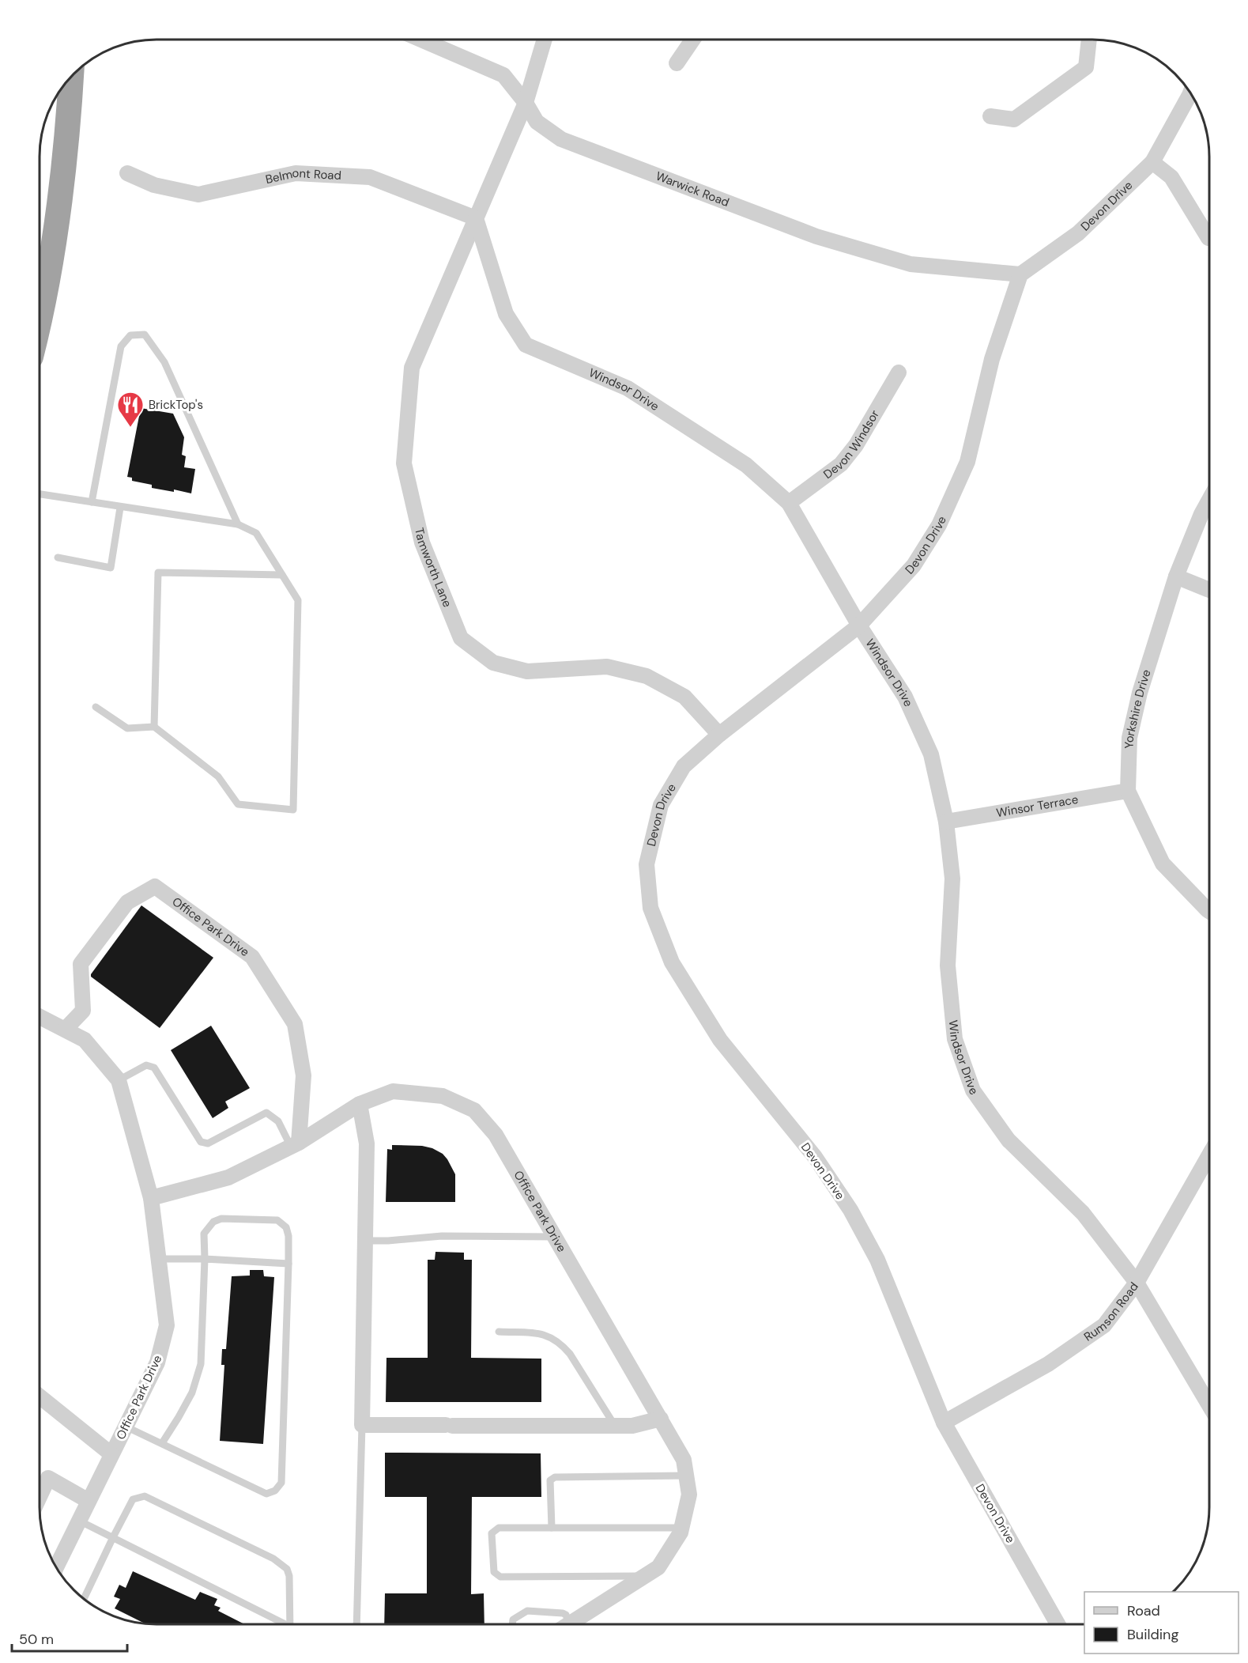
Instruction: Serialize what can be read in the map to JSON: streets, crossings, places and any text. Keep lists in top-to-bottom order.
{
  "streets": {
    "street": [
      "Belmont Road",
      "Warwick Road",
      "Devon Drive",
      "Windsor Drive",
      "Devon Windsor",
      "Tamworth Lane",
      "Yorkshire Drive",
      "Winsor Terrace",
      "Office Park Drive",
      "Rumson Road"
    ]
  },
  "crossings": [
    ["Belmont Road", "Windsor Drive"],
    ["Belmont Road", "Tamworth Lane"],
    ["Warwick Road", "Devon Drive"],
    ["Devon Drive", "Windsor Drive"],
    ["Devon Drive", "Tamworth Lane"],
    ["Devon Drive", "Rumson Road"],
    ["Windsor Drive", "Devon Windsor"],
    ["Windsor Drive", "Tamworth Lane"],
    ["Windsor Drive", "Winsor Terrace"],
    ["Windsor Drive", "Rumson Road"],
    ["Yorkshire Drive", "Winsor Terrace"]
  ],
  "places": {
    "restaurant": ["BrickTop's"]
  },
  "legend": ["Road", "Building"],
  "scale_bar": "50 m"
}
